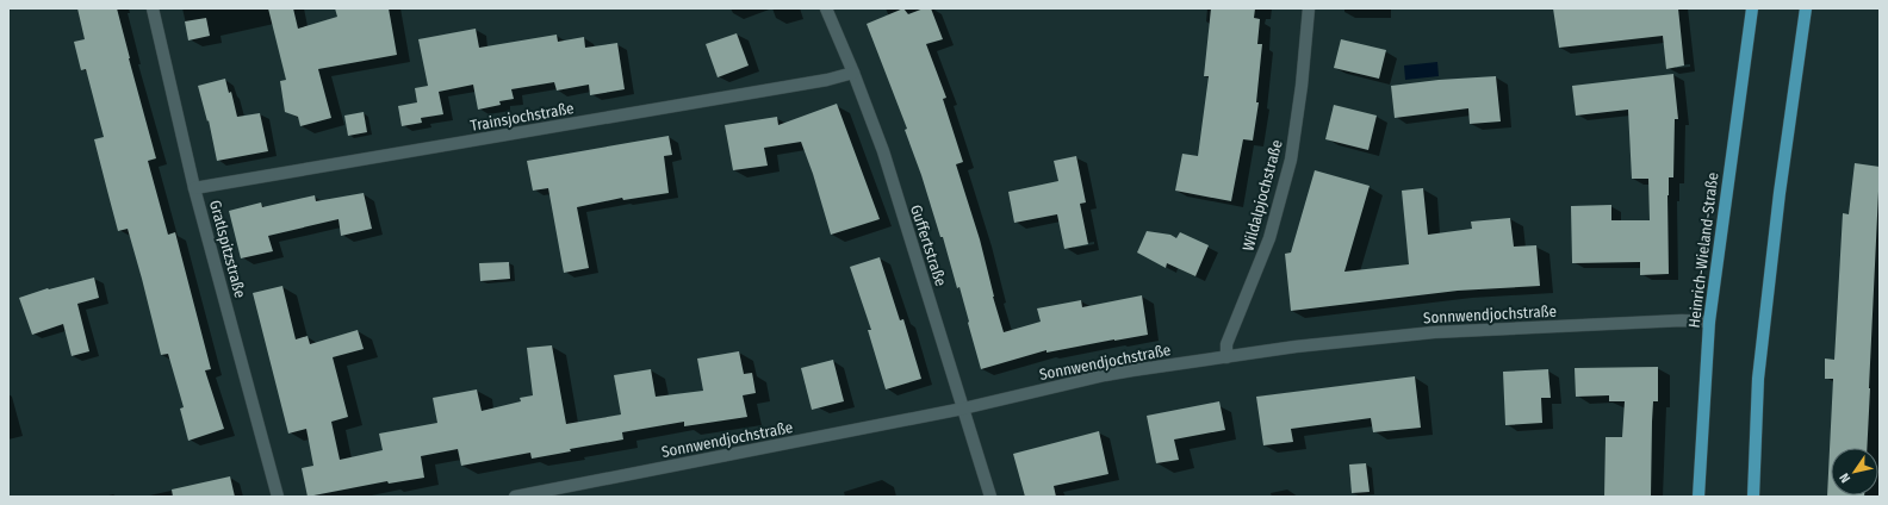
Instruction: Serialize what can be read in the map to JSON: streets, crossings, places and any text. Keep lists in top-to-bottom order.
{
  "streets": {
    "main road": ["Heinrich-Wieland-Straße"],
    "street": [
      "Trainsjochstraße",
      "Wildalpjochstraße",
      "Guffertstraße",
      "Gratlspitzstraße",
      "Sonnwendjochstraße"
    ]
  },
  "crossings": [
    ["Trainsjochstraße", "Guffertstraße"],
    ["Trainsjochstraße", "Gratlspitzstraße"],
    ["Wildalpjochstraße", "Sonnwendjochstraße"],
    ["Guffertstraße", "Sonnwendjochstraße"],
    ["Heinrich-Wieland-Straße", "Sonnwendjochstraße"]
  ],
  "north": "bottom left"
}
